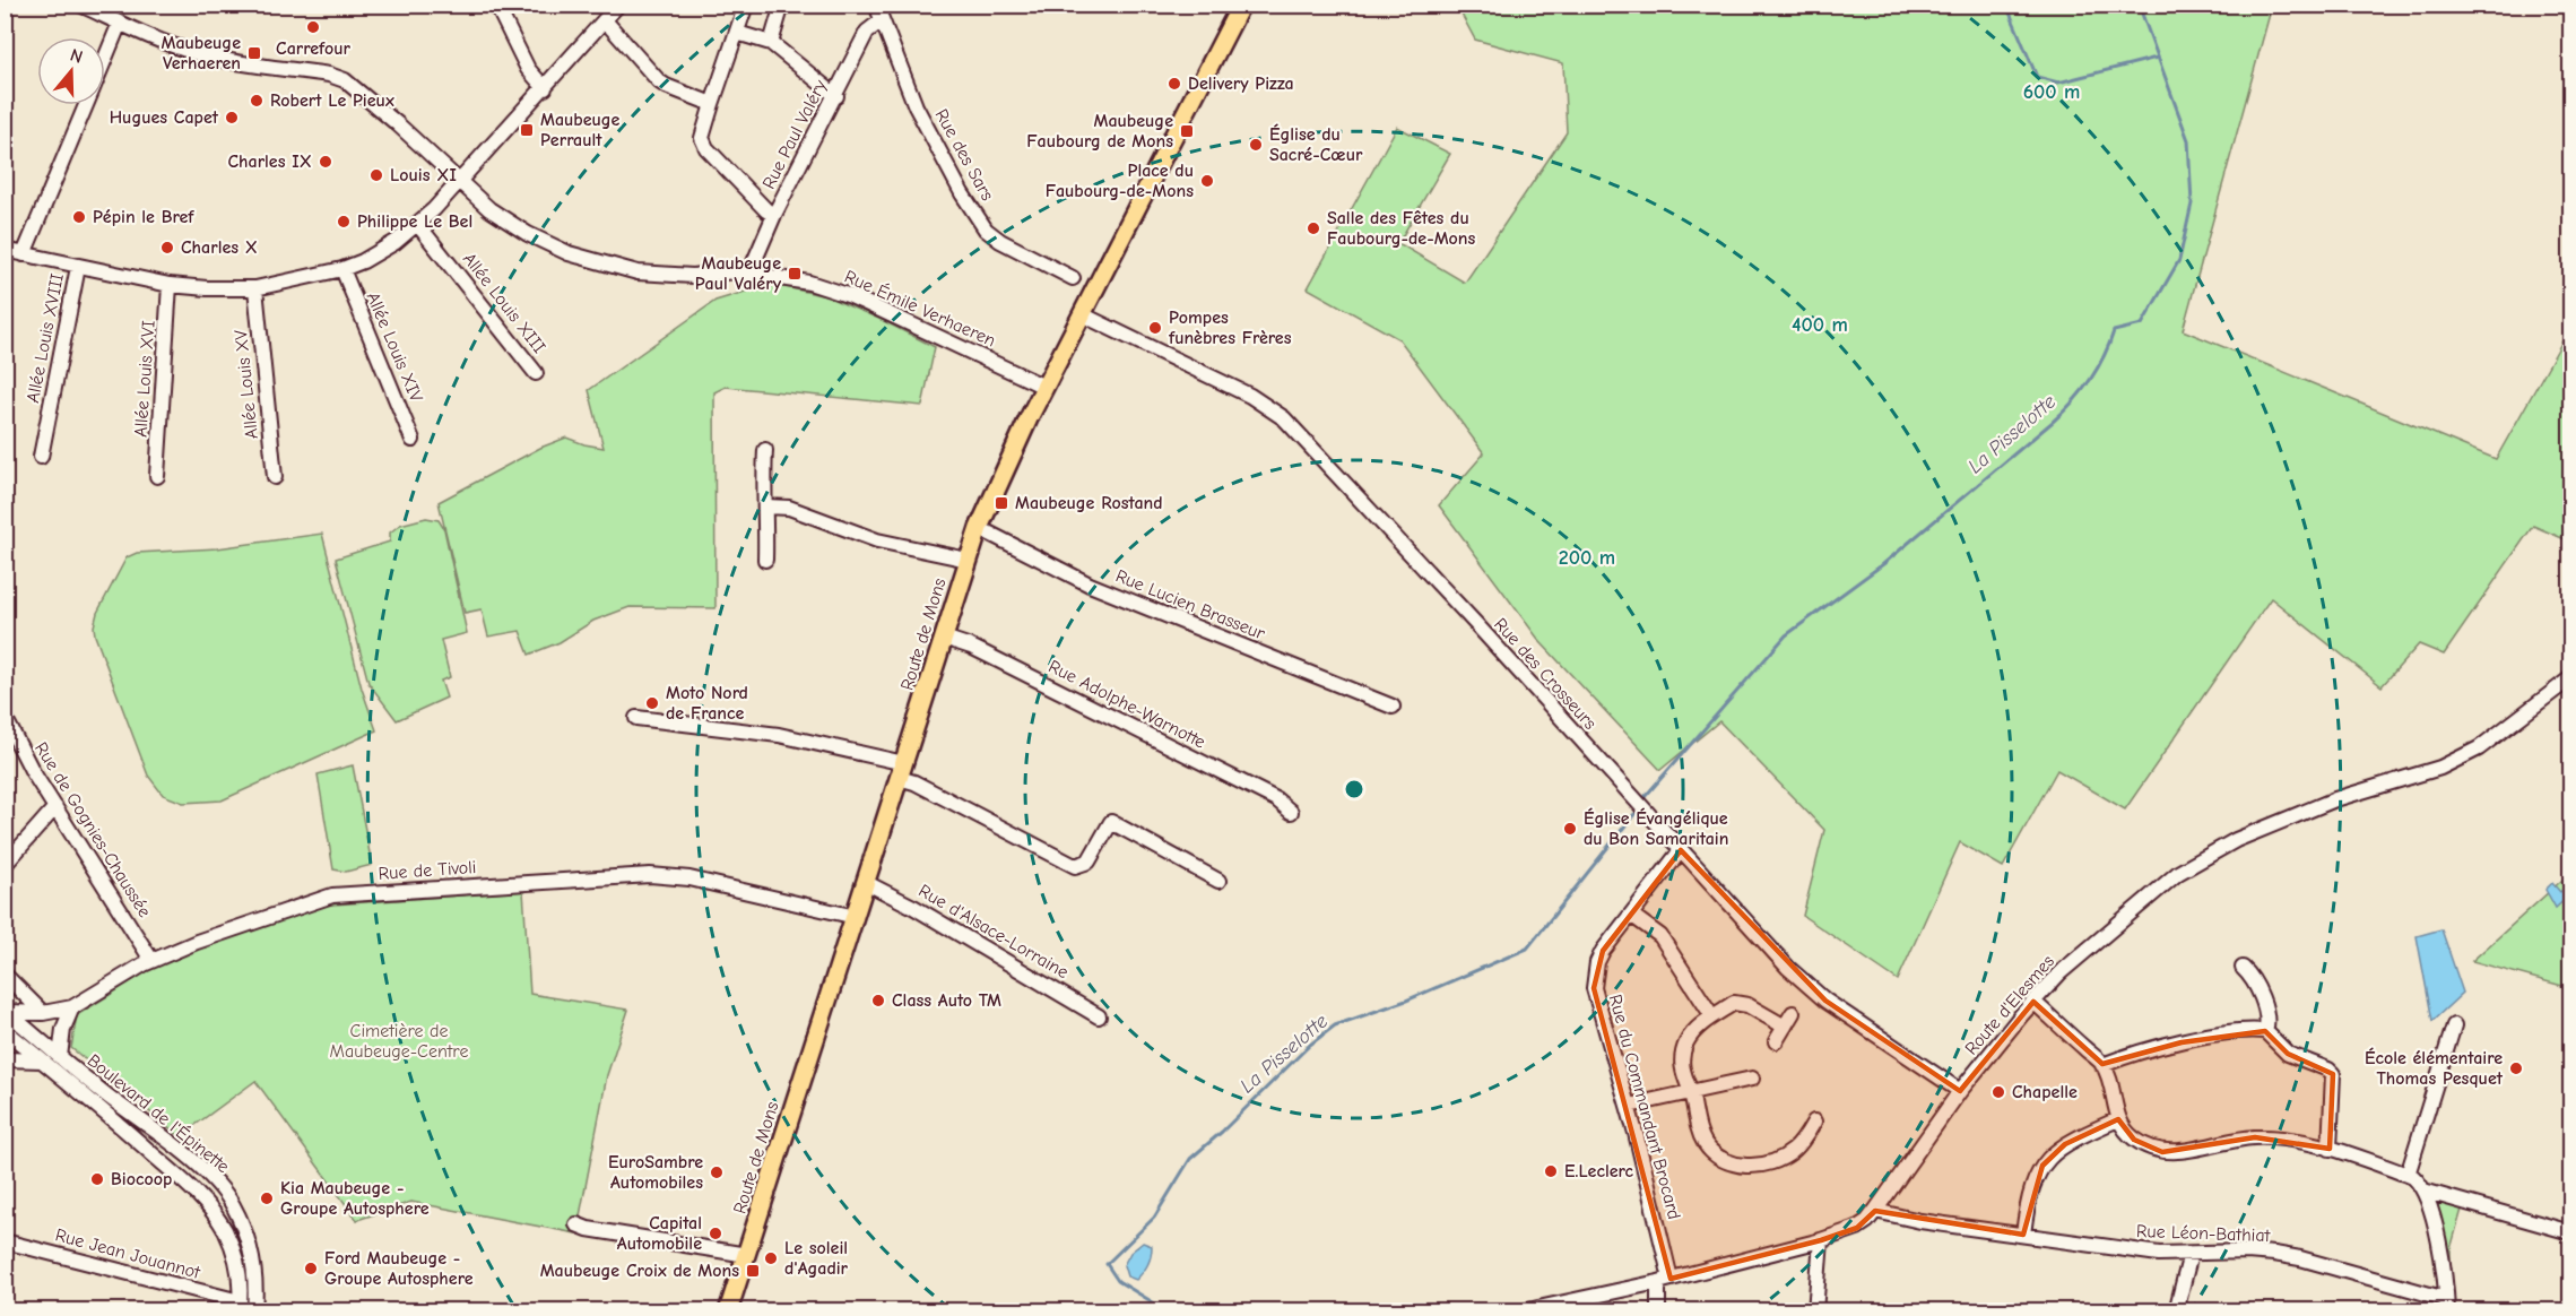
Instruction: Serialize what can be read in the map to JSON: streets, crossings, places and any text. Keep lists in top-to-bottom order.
{
  "streets": {
    "main road": ["Route de Mons"],
    "street": [
      "Rue Paul Valéry",
      "Rue des Sars",
      "Allée Louis XIII",
      "Rue Émile Verhaeren",
      "Allée Louis XVIII",
      "Allée Louis XIV",
      "Allée Louis XVI",
      "Allée Louis XV",
      "Rue Lucien Brasseur",
      "Rue des Crosseurs",
      "Rue Adolphe-Warnotte",
      "Rue de Gognies-Chaussée",
      "Rue de Tivoli",
      "Rue d'Alsace-Lorraine",
      "Route d'Elesmes",
      "Rue du Commandant Brocard",
      "Boulevard de l'Épinette",
      "Rue Léon-Bathiat",
      "Rue Jean Jouannot"
    ]
  },
  "crossings": [
    ["Rue Paul Valéry", "Rue des Sars"],
    ["Rue Paul Valéry", "Rue Émile Verhaeren"],
    ["Rue Émile Verhaeren", "Route de Mons"],
    ["Rue Lucien Brasseur", "Route de Mons"],
    ["Route de Mons", "Rue des Crosseurs"],
    ["Route de Mons", "Rue Adolphe-Warnotte"],
    ["Route de Mons", "Rue de Tivoli"],
    ["Route de Mons", "Rue d'Alsace-Lorraine"],
    ["Rue des Crosseurs", "Route d'Elesmes"],
    ["Rue des Crosseurs", "Rue du Commandant Brocard"],
    ["Rue de Gognies-Chaussée", "Rue de Tivoli"],
    ["Route d'Elesmes", "Rue du Commandant Brocard"],
    ["Route d'Elesmes", "Rue Léon-Bathiat"],
    ["Boulevard de l'Épinette", "Rue Jean Jouannot"]
  ],
  "water": ["La Pisselotte"],
  "parks": ["Cimetière de Maubeuge-Centre"],
  "places": {
    "other": [
      "Carrefour",
      "Delivery Pizza",
      "Robert Le Pieux",
      "Hugues Capet",
      "Église du Sacré-Cœur",
      "Charles IX",
      "Louis XI",
      "Place du Faubourg-de-Mons",
      "Pépin le Bref",
      "Philippe Le Bel",
      "Salle des Fêtes du Faubourg-de-Mons",
      "Charles X",
      "Pompes funèbres Frères",
      "Moto Nord de France",
      "Église Évangélique du Bon Samaritain",
      "Class Auto TM",
      "École élémentaire Thomas Pesquet",
      "Chapelle",
      "E.Leclerc",
      "EuroSambre Automobiles",
      "Biocoop",
      "Kia Maubeuge - Groupe Autosphere",
      "Capital Automobile",
      "Le soleil d'Agadir",
      "Ford Maubeuge - Groupe Autosphere"
    ],
    "transit": [
      "Maubeuge Verhaeren",
      "Maubeuge Perrault",
      "Maubeuge Faubourg de Mons",
      "Maubeuge Paul Valéry",
      "Maubeuge Rostand",
      "Maubeuge Croix de Mons"
    ]
  },
  "north": "top",
  "rings": ["600 m", "400 m", "200 m"]
}
